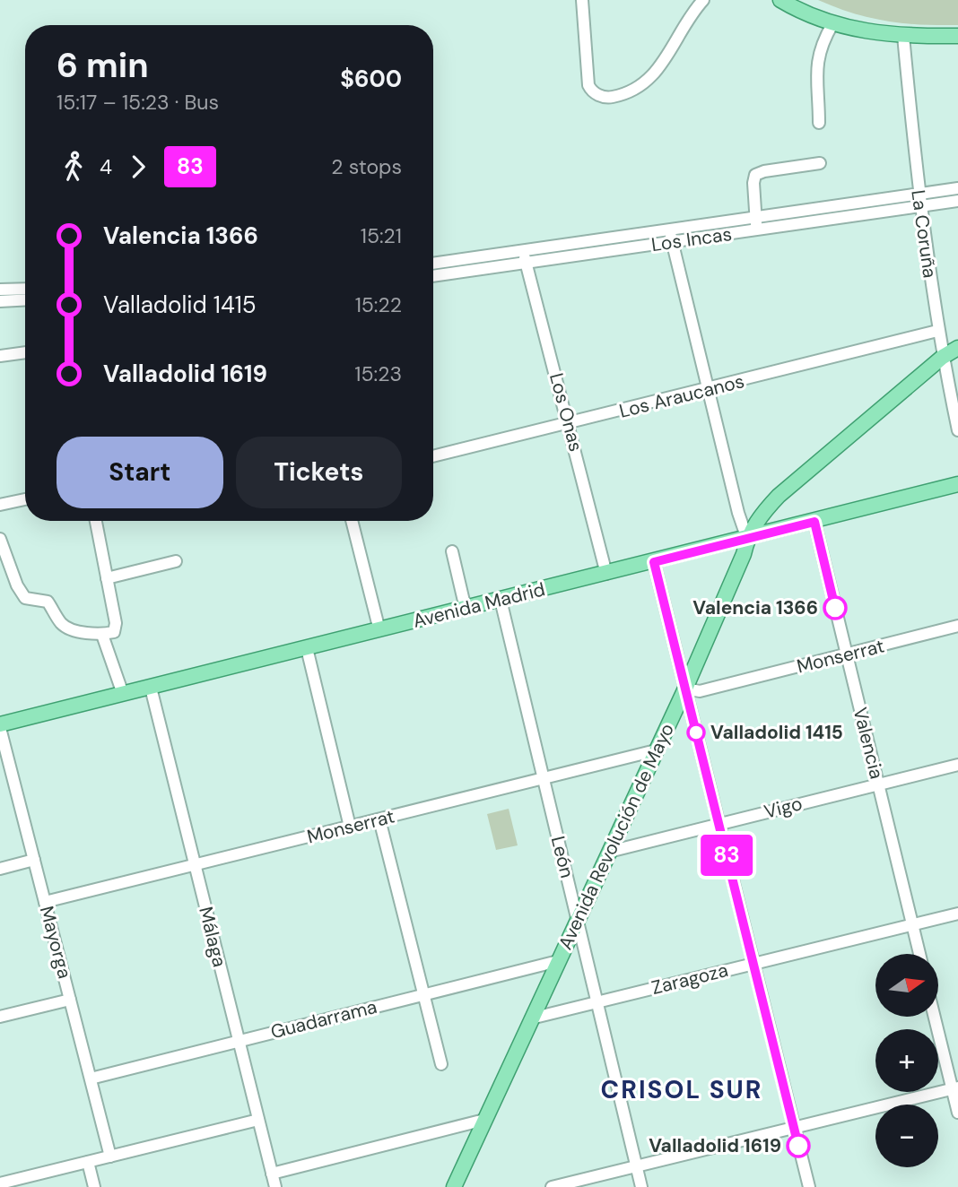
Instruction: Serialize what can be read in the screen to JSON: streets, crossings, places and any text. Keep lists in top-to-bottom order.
{
  "streets": {
    "main road": ["Avenida Madrid", "Avenida Revolución de Mayo"],
    "street": [
      "La Coruña",
      "Los Incas",
      "Los Araucanos",
      "Los Onas",
      "Monserrat",
      "Valencia",
      "Vigo",
      "León",
      "Málaga",
      "Mayorga",
      "Zaragoza",
      "Guadarrama"
    ]
  },
  "crossings": [
    ["La Coruña", "Los Incas"],
    ["La Coruña", "Los Araucanos"],
    ["La Coruña", "Avenida Revolución de Mayo"],
    ["Los Incas", "Los Onas"],
    ["Los Araucanos", "Los Onas"],
    ["Los Onas", "Avenida Madrid"],
    ["Avenida Madrid", "Valencia"],
    ["Avenida Madrid", "Avenida Revolución de Mayo"],
    ["Avenida Madrid", "León"],
    ["Avenida Madrid", "Málaga"],
    ["Avenida Madrid", "Mayorga"],
    ["Monserrat", "Valencia"],
    ["Monserrat", "Avenida Revolución de Mayo"],
    ["Monserrat", "León"],
    ["Monserrat", "Málaga"],
    ["Monserrat", "Mayorga"],
    ["Valencia", "Vigo"],
    ["Valencia", "Zaragoza"],
    ["Vigo", "Avenida Revolución de Mayo"],
    ["Avenida Revolución de Mayo", "León"],
    ["Avenida Revolución de Mayo", "Zaragoza"],
    ["Avenida Revolución de Mayo", "Guadarrama"],
    ["León", "Zaragoza"],
    ["Málaga", "Guadarrama"],
    ["Mayorga", "Guadarrama"]
  ],
  "districts": ["CRISOL SUR"],
  "places": ["Valencia 1366", "Valladolid 1415", "Valladolid 1619"],
  "lines": ["bus line 83"],
  "north": "right",
  "page": {
    "on_map": "83",
    "heading": ["6 min", "15:17 – 15:23 · Bus", "$600"],
    "legs": ["4", "83", "2 stops"],
    "list": [
      {
        "name": "Valencia 1366",
        "value": "15:21"
      },
      {
        "name": "Valladolid 1415",
        "value": "15:22"
      },
      {
        "name": "Valladolid 1619",
        "value": "15:23"
      }
    ],
    "buttons": ["Start", "Tickets"],
    "map_buttons": ["+", "−"]
  }
}
